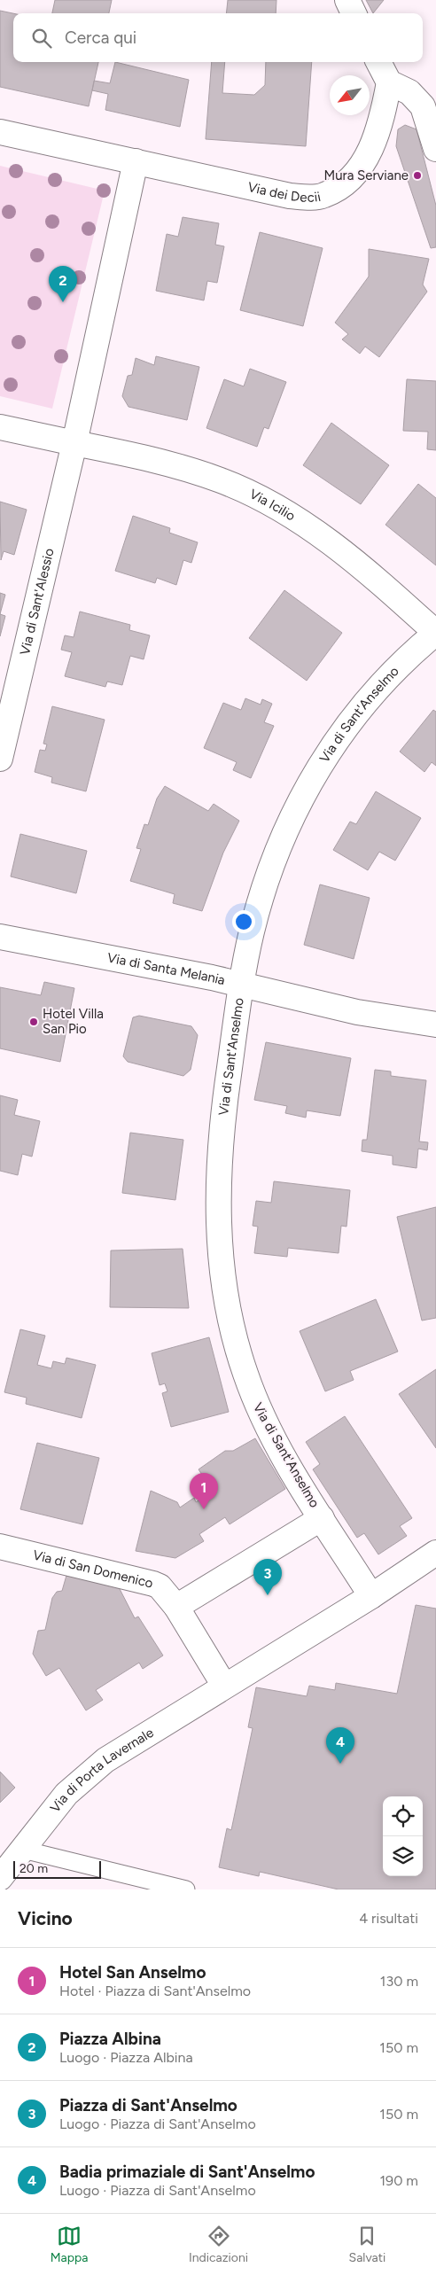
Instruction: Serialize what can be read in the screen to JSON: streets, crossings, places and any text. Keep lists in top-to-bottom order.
{
  "streets": {
    "street": [
      "Via dei Decii",
      "Via Icilio",
      "Via di Sant'Alessio",
      "Via di Sant'Anselmo",
      "Via di Santa Melania",
      "Via di San Domenico",
      "Via di Porta Lavernale"
    ]
  },
  "crossings": [
    ["Via dei Decii", "Via di Sant'Alessio"],
    ["Via Icilio", "Via di Sant'Alessio"],
    ["Via Icilio", "Via di Sant'Anselmo"],
    ["Via di Sant'Anselmo", "Via di Santa Melania"],
    ["Via di Sant'Anselmo", "Via di Porta Lavernale"],
    ["Via di San Domenico", "Via di Porta Lavernale"]
  ],
  "places": ["Mura Serviane", "Hotel Villa San Pio"],
  "scale_bar": "20 m",
  "north": "bottom left",
  "page": {
    "search": "Cerca qui",
    "pins": [
      "2",
      "1",
      "3",
      "4"
    ],
    "scale": "20 m",
    "heading": ["Vicino", "4 risultati"],
    "list": [
      {
        "mark": "1",
        "name": "Hotel San Anselmo",
        "note": "Hotel · Piazza di Sant'Anselmo",
        "value": "130 m"
      },
      {
        "mark": "2",
        "name": "Piazza Albina",
        "note": "Luogo · Piazza Albina",
        "value": "150 m"
      },
      {
        "mark": "3",
        "name": "Piazza di Sant'Anselmo",
        "note": "Luogo · Piazza di Sant'Anselmo",
        "value": "150 m"
      },
      {
        "mark": "4",
        "name": "Badia primaziale di Sant'Anselmo",
        "note": "Luogo · Piazza di Sant'Anselmo",
        "value": "190 m"
      }
    ],
    "nav": ["Mappa", "Indicazioni", "Salvati"]
  }
}
